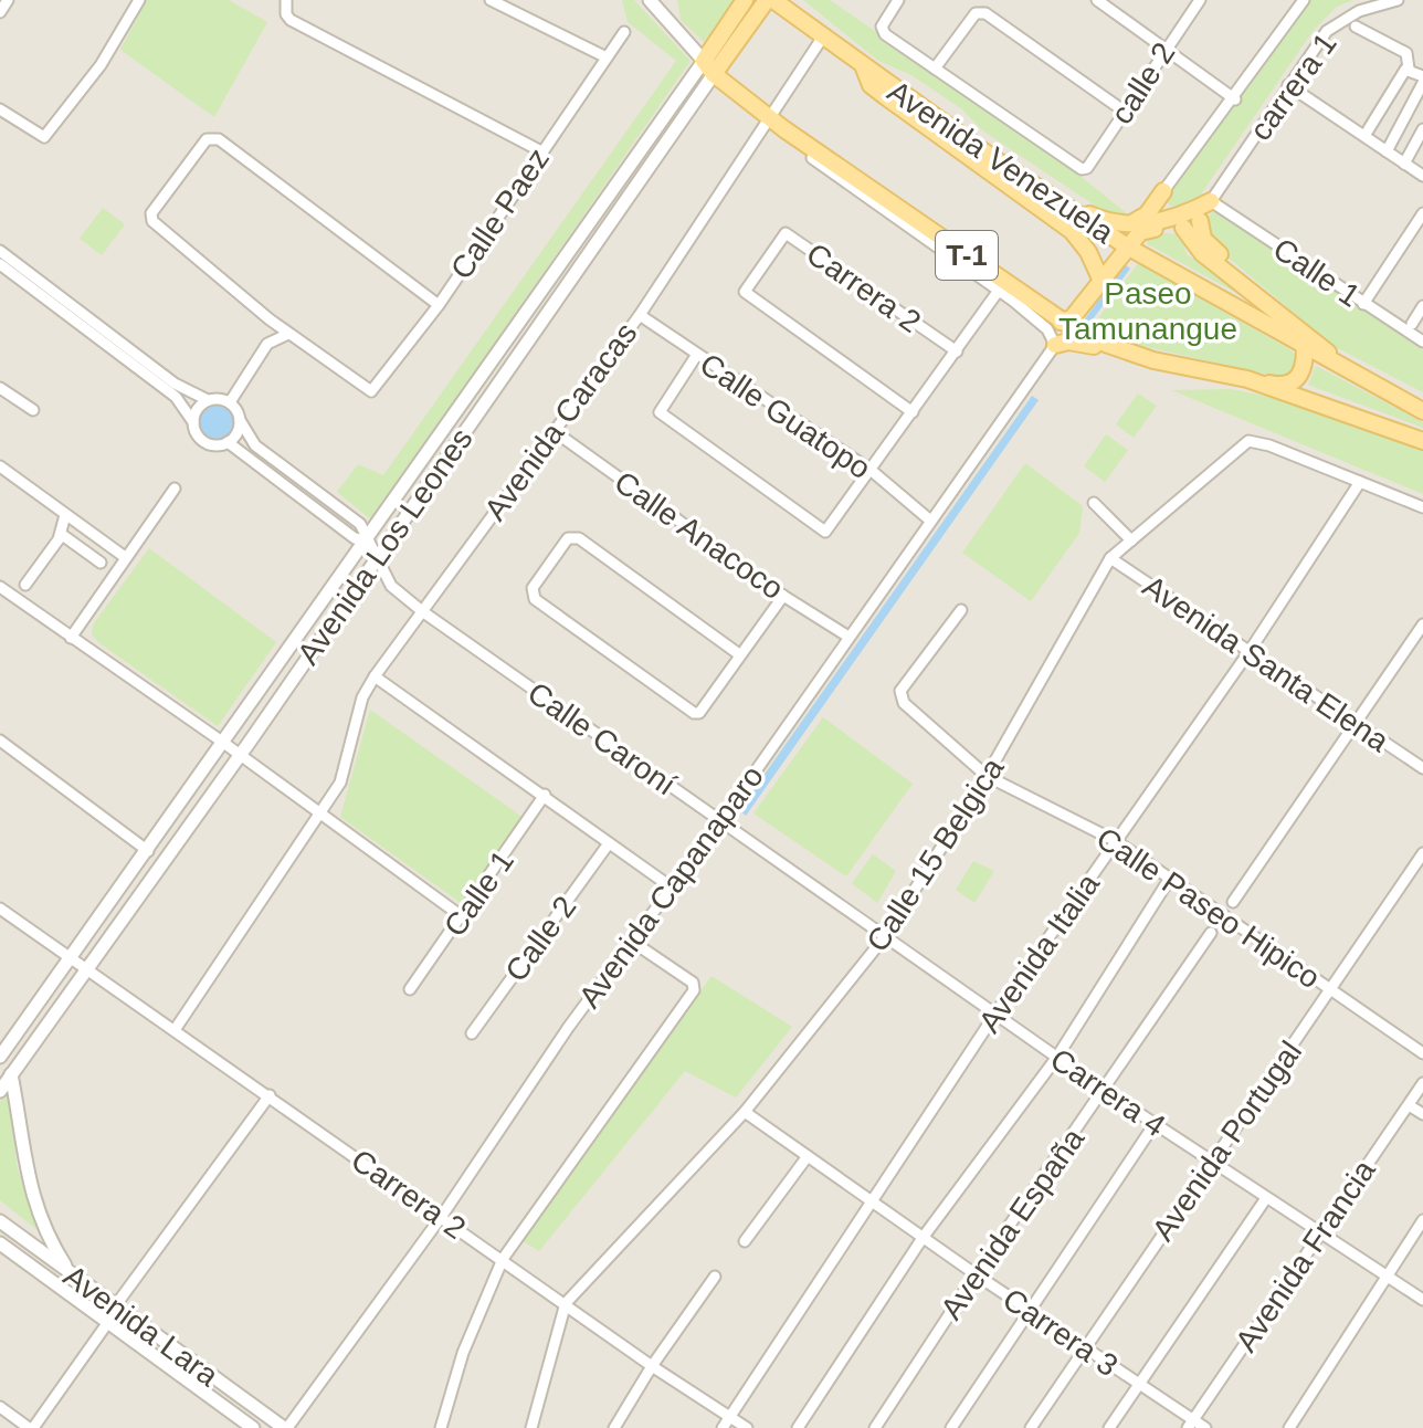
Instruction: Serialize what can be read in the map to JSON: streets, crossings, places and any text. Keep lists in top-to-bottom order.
{
  "streets": {
    "main road": ["Avenida Venezuela", "T-1", "Avenida Los Leones"],
    "street": [
      "calle 2",
      "carrera 1",
      "Calle Paez",
      "Calle 1",
      "Carrera 2",
      "Calle Guatopo",
      "Avenida Caracas",
      "Calle Anacoco",
      "Avenida Santa Elena",
      "Calle Caroní",
      "Calle 15 Belgica",
      "Avenida Capanaparo",
      "Calle Paseo Hipico",
      "Calle 2",
      "Avenida Italia",
      "Carrera 4",
      "Avenida Portugal",
      "Avenida España",
      "Avenida Francia",
      "Avenida Lara",
      "Carrera 3"
    ]
  },
  "crossings": [
    ["carrera 1", "Calle 1"],
    ["Avenida Venezuela", "Avenida Caracas"],
    ["T-1", "Avenida Caracas"],
    ["T-1", "Avenida Los Leones"],
    ["Carrera 2", "Avenida Caracas"],
    ["Carrera 2", "Avenida Los Leones"],
    ["Carrera 2", "Calle 15 Belgica"],
    ["Carrera 2", "Avenida Capanaparo"],
    ["Carrera 2", "Avenida Italia"],
    ["Calle Guatopo", "Avenida Caracas"],
    ["Calle Guatopo", "Avenida Capanaparo"],
    ["Avenida Caracas", "Calle Anacoco"],
    ["Avenida Caracas", "Calle Caroní"],
    ["Calle Anacoco", "Avenida Capanaparo"],
    ["Avenida Los Leones", "Calle Caroní"],
    ["Avenida Santa Elena", "Calle 15 Belgica"],
    ["Avenida Santa Elena", "Avenida Italia"],
    ["Calle Caroní", "Calle 15 Belgica"],
    ["Calle Caroní", "Avenida Capanaparo"],
    ["Calle Caroní", "Carrera 4"],
    ["Calle 15 Belgica", "Calle Paseo Hipico"],
    ["Calle 15 Belgica", "Avenida Italia"],
    ["Calle 15 Belgica", "Carrera 4"],
    ["Calle 15 Belgica", "Carrera 3"],
    ["Avenida Capanaparo", "Avenida Lara"],
    ["Calle Paseo Hipico", "Avenida Italia"],
    ["Calle Paseo Hipico", "Avenida Portugal"],
    ["Avenida Italia", "Carrera 4"],
    ["Avenida Italia", "Carrera 3"],
    ["Carrera 4", "Avenida Portugal"],
    ["Carrera 4", "Avenida España"],
    ["Carrera 4", "Avenida Francia"],
    ["Avenida Portugal", "Carrera 3"],
    ["Avenida España", "Carrera 3"],
    ["Avenida Francia", "Carrera 3"]
  ],
  "parks": ["Paseo Tamunangue"]
}
